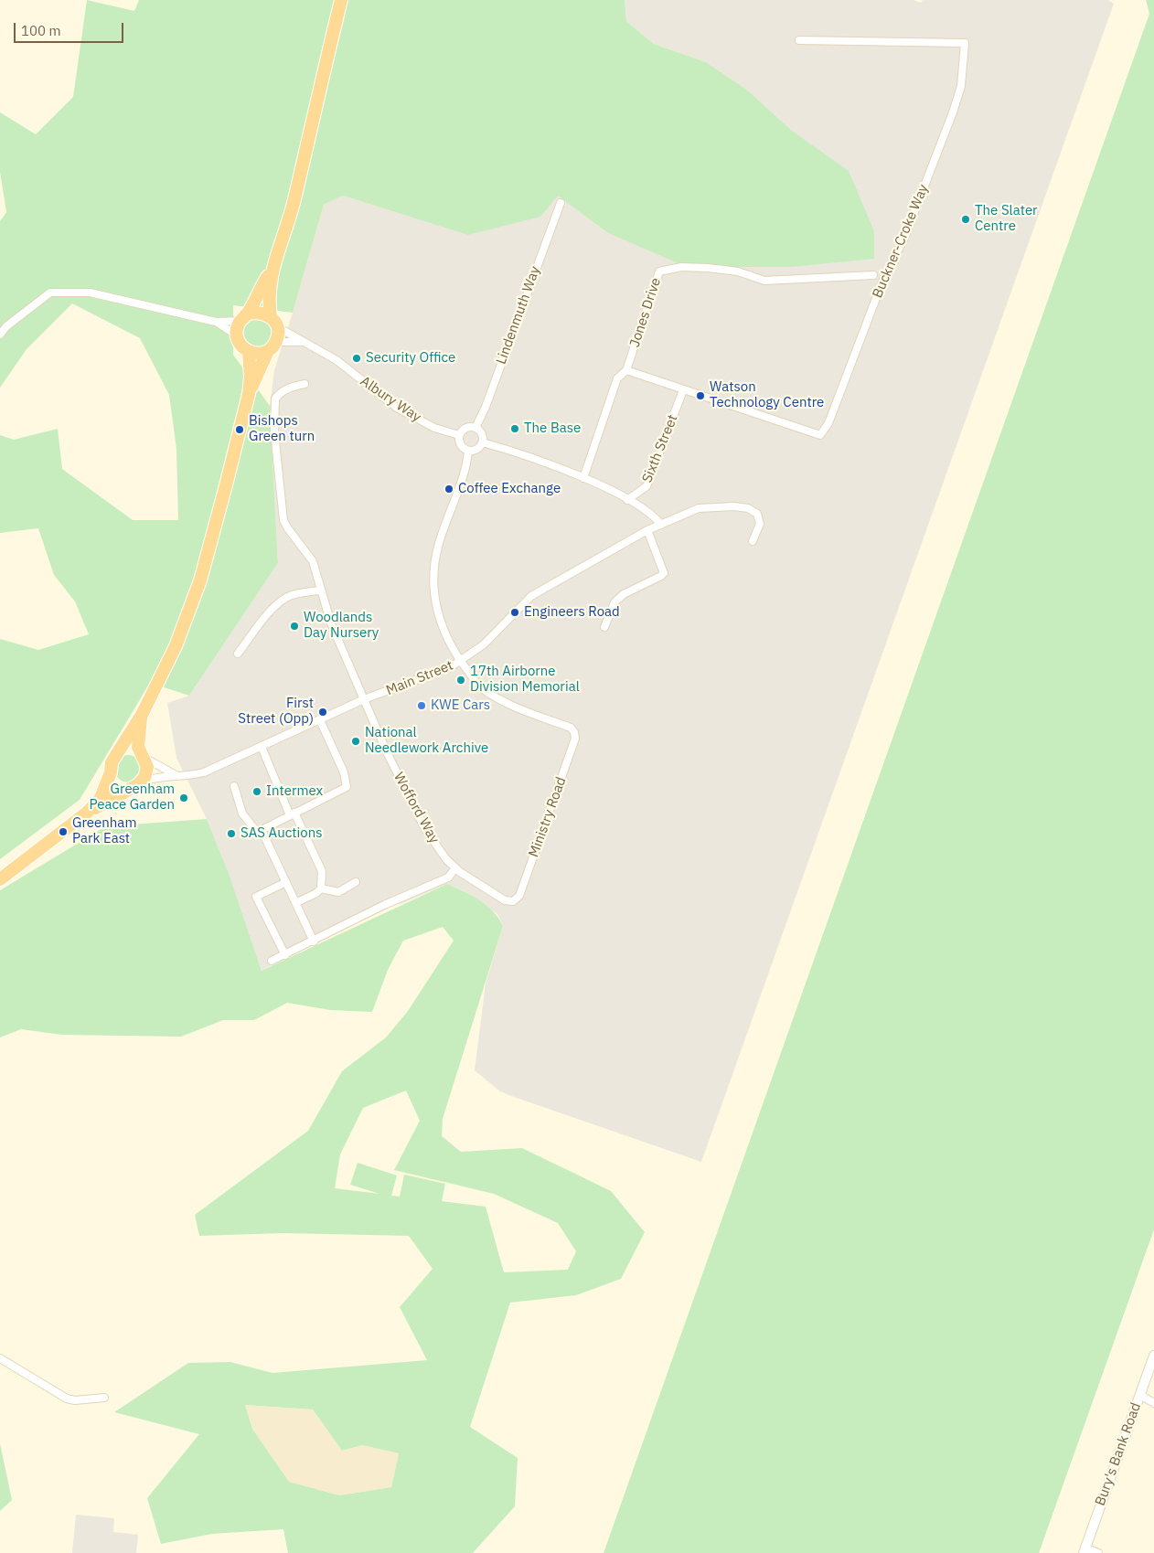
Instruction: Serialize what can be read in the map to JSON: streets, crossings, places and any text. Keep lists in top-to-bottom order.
{
  "streets": {
    "street": [
      "Buckner-Croke Way",
      "Jones Drive",
      "Lindenmuth Way",
      "Albury Way",
      "Sixth Street",
      "Main Street",
      "Wofford Way",
      "Ministry Road",
      "Bury's Bank Road"
    ]
  },
  "crossings": [
    ["Buckner-Croke Way", "Sixth Street"],
    ["Lindenmuth Way", "Albury Way"],
    ["Main Street", "Wofford Way"],
    ["Main Street", "Ministry Road"],
    ["Wofford Way", "Ministry Road"]
  ],
  "places": [
    "The Slater Centre",
    "Security Office",
    "Watson Technology Centre",
    "The Base",
    "Bishops Green turn",
    "Coffee Exchange",
    "Engineers Road",
    "Woodlands Day Nursery",
    "17th Airborne Division Memorial",
    "KWE Cars",
    "First Street (Opp)",
    "National Needlework Archive",
    "Intermex",
    "Greenham Peace Garden",
    "Greenham Park East",
    "SAS Auctions"
  ],
  "scale_bar": "100 m"
}
